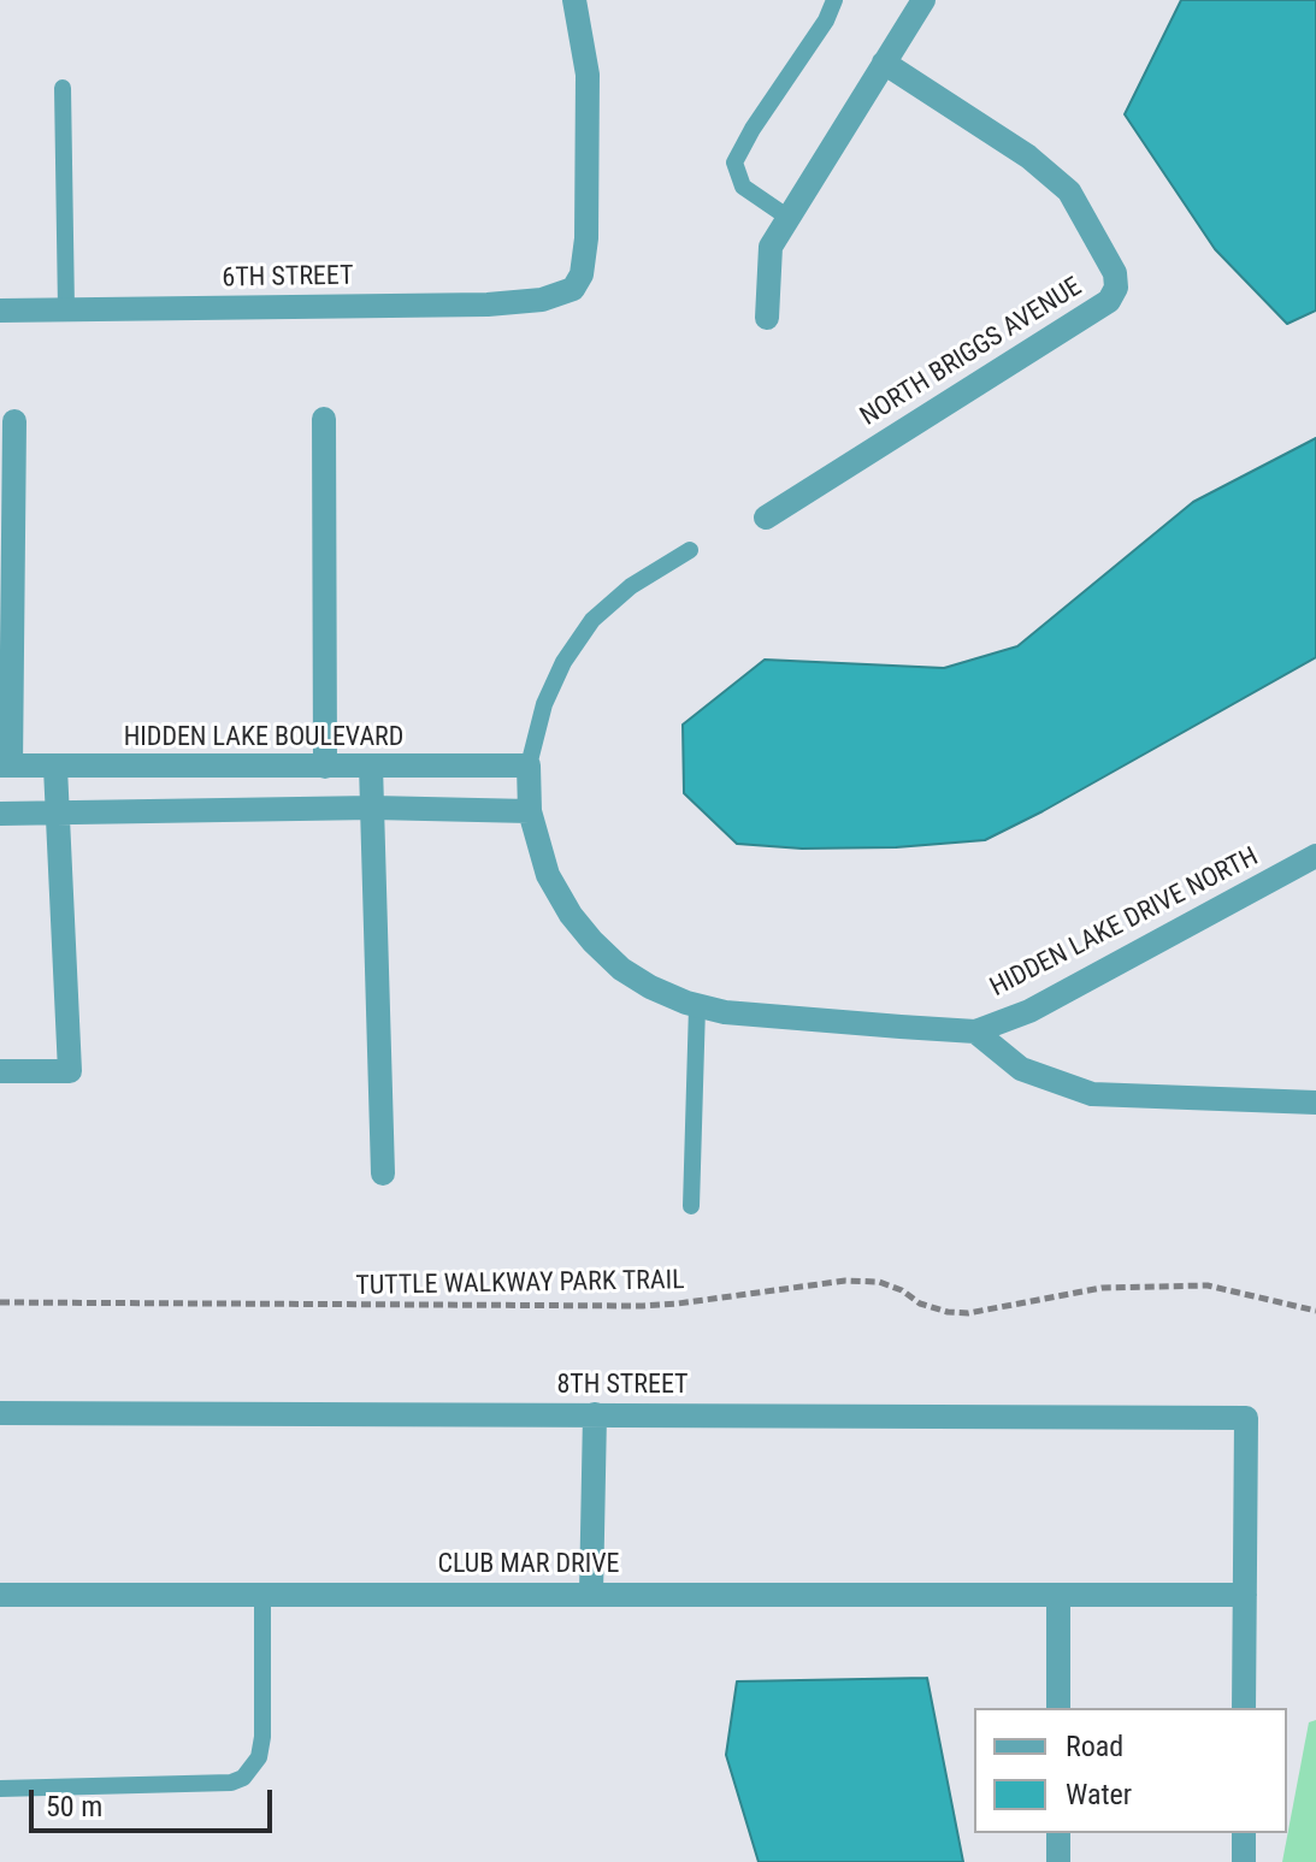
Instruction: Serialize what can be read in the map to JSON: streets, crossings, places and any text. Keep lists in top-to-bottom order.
{
  "streets": {
    "street": [
      "6TH STREET",
      "NORTH BRIGGS AVENUE",
      "HIDDEN LAKE BOULEVARD",
      "HIDDEN LAKE DRIVE NORTH",
      "8TH STREET",
      "CLUB MAR DRIVE"
    ],
    "path": ["TUTTLE WALKWAY PARK TRAIL"]
  },
  "crossings": [
    ["HIDDEN LAKE BOULEVARD", "HIDDEN LAKE DRIVE NORTH"],
    ["8TH STREET", "CLUB MAR DRIVE"]
  ],
  "legend": ["Road", "Water"],
  "scale_bar": "50 m"
}
